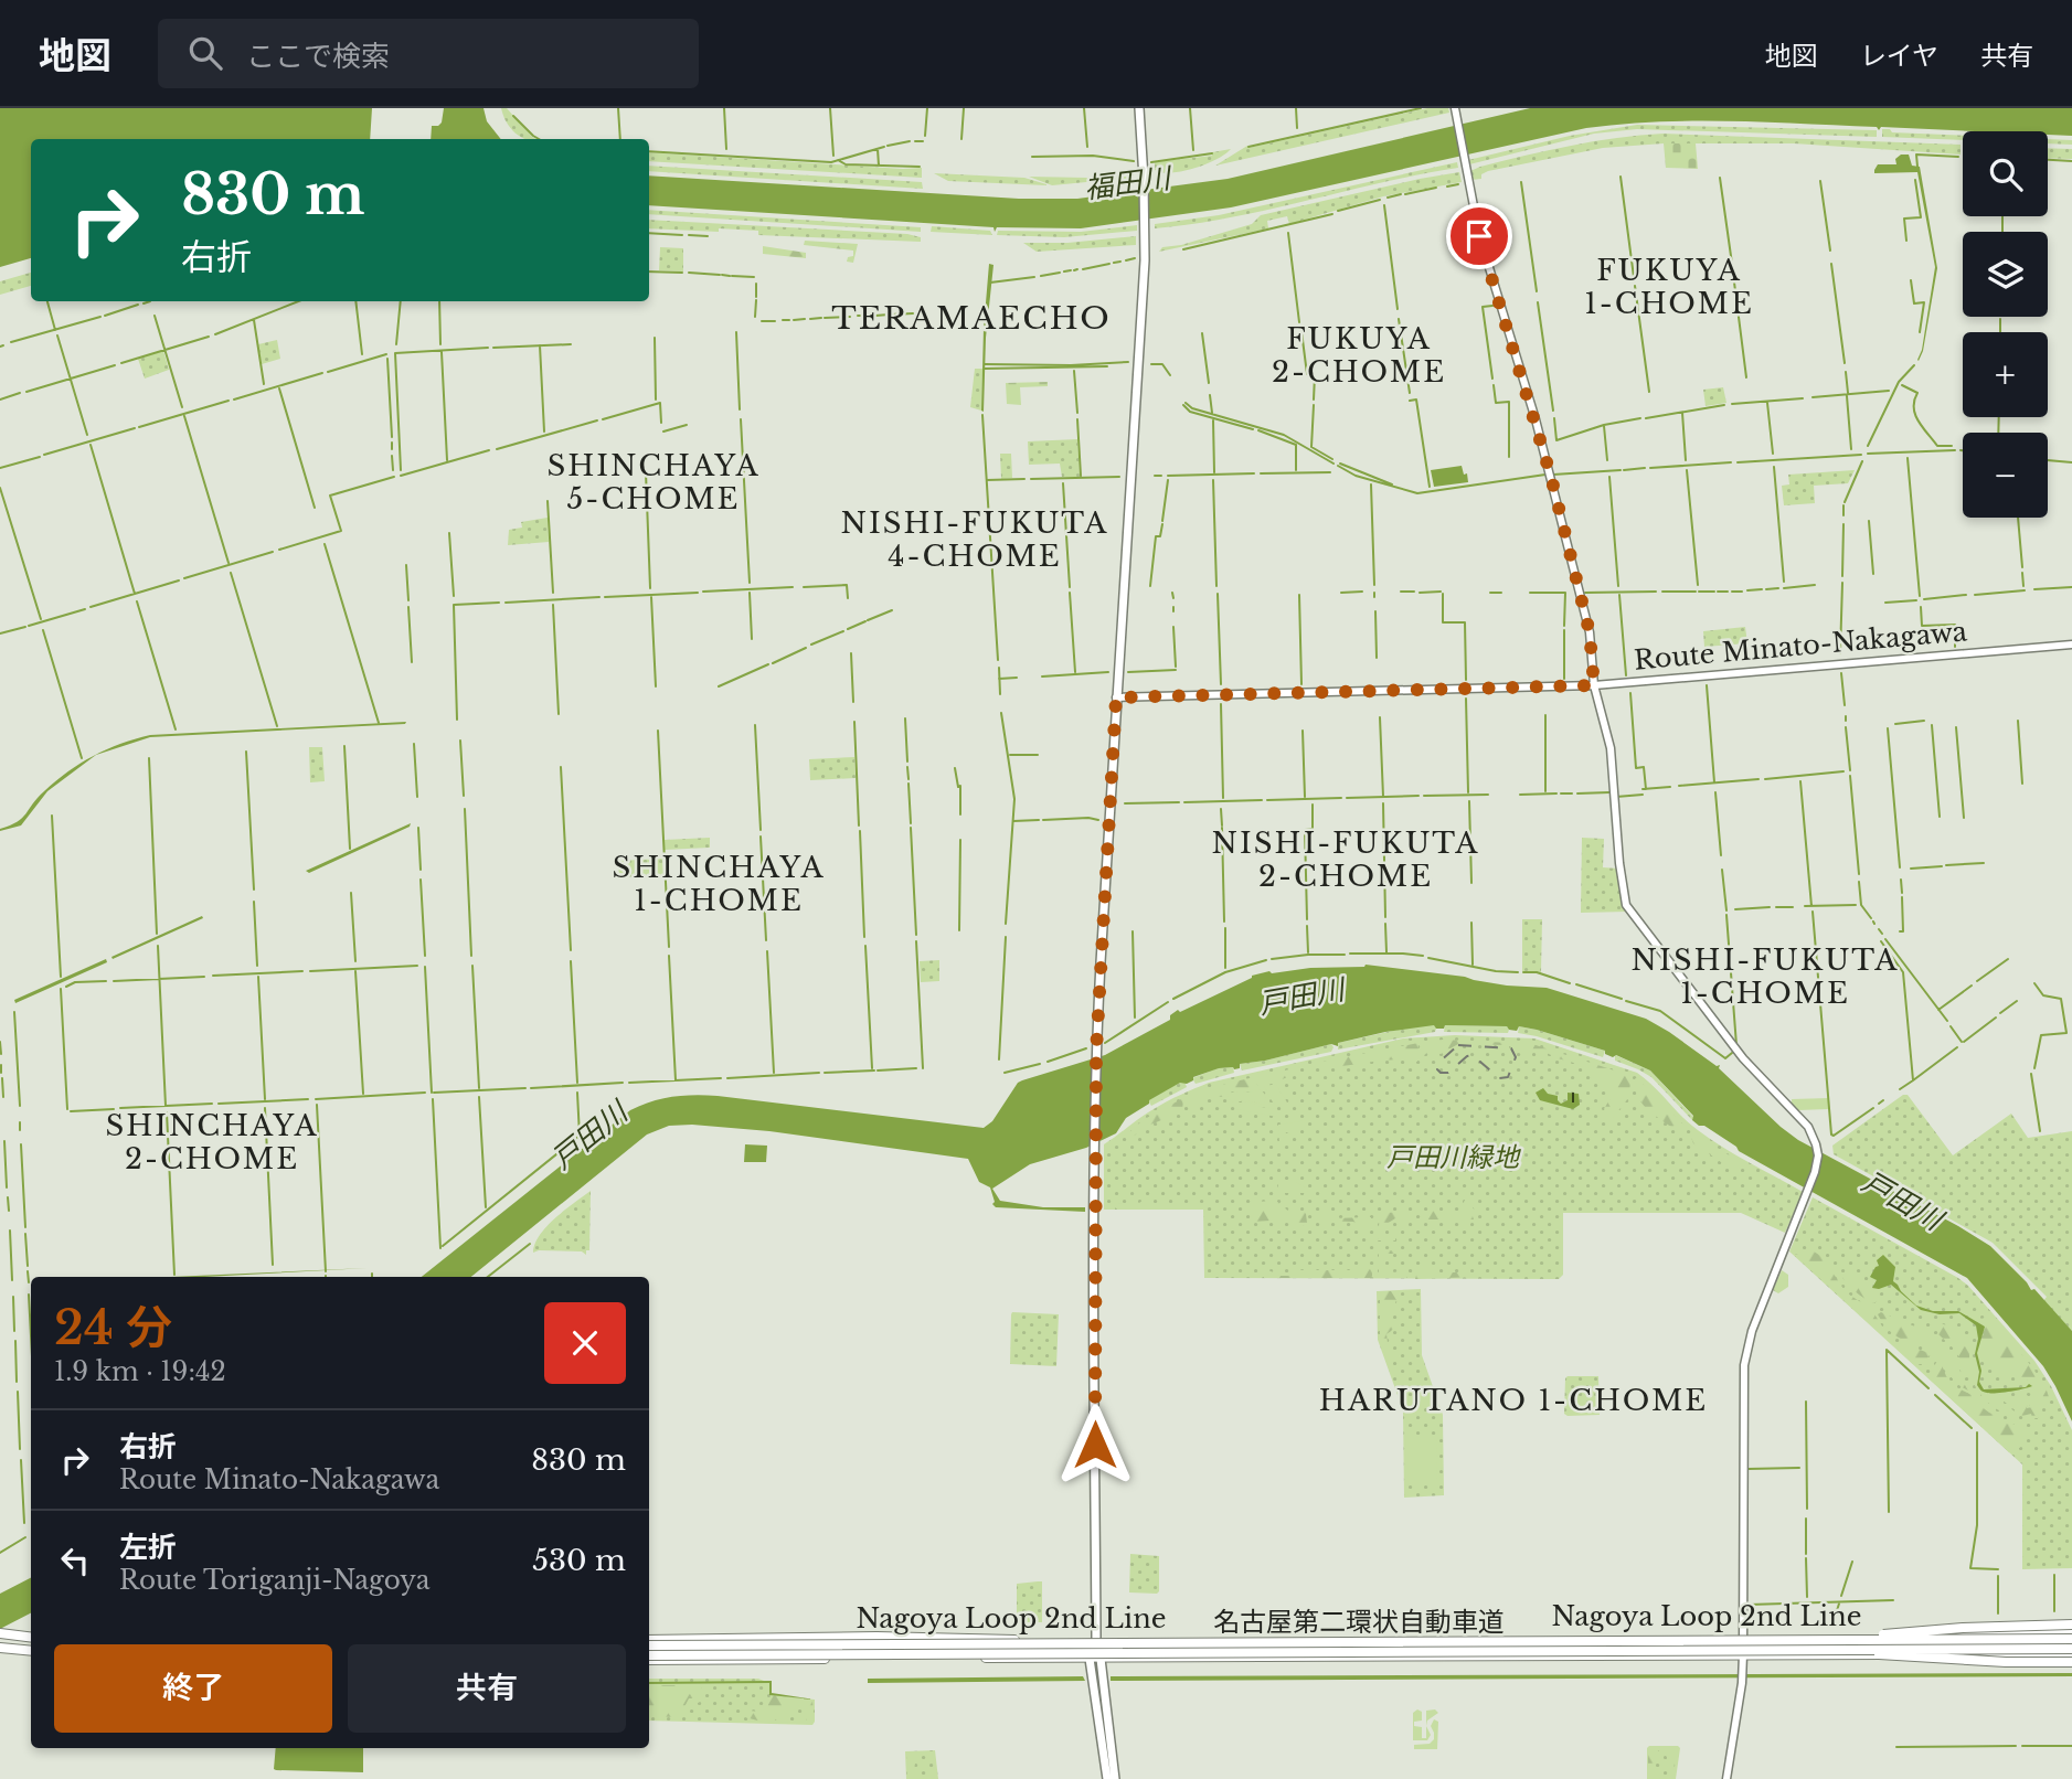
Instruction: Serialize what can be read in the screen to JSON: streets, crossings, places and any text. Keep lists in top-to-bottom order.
{
  "streets": {
    "highway": ["Nagoya Loop 2nd Line", "名古屋第二環状自動車道"],
    "main road": ["Route Minato-Nakagawa"]
  },
  "crossings": [
    ["Nagoya Loop 2nd Line", "名古屋第二環状自動車道"]
  ],
  "districts": [
    "FUKUYA 1-CHOME",
    "TERAMAECHO",
    "FUKUYA 2-CHOME",
    "SHINCHAYA 5-CHOME",
    "NISHI-FUKUTA 4-CHOME",
    "NISHI-FUKUTA 2-CHOME",
    "SHINCHAYA 1-CHOME",
    "NISHI-FUKUTA 1-CHOME",
    "SHINCHAYA 2-CHOME",
    "HARUTANO 1-CHOME"
  ],
  "water": ["福田川", "戸田川"],
  "parks": ["戸田川緑地"],
  "page": {
    "header": "地図",
    "search": "ここで検索",
    "nav": ["地図", "レイヤ", "共有"],
    "map_buttons": ["+", "−"],
    "turn": ["830 m", "右折"],
    "heading": ["24 分", "1.9 km · 19:42"],
    "list": [
      {
        "name": "右折",
        "note": "Route Minato-Nakagawa",
        "value": "830 m"
      },
      {
        "name": "左折",
        "note": "Route Toriganji-Nagoya",
        "value": "530 m"
      }
    ],
    "buttons": ["終了", "共有"]
  }
}
